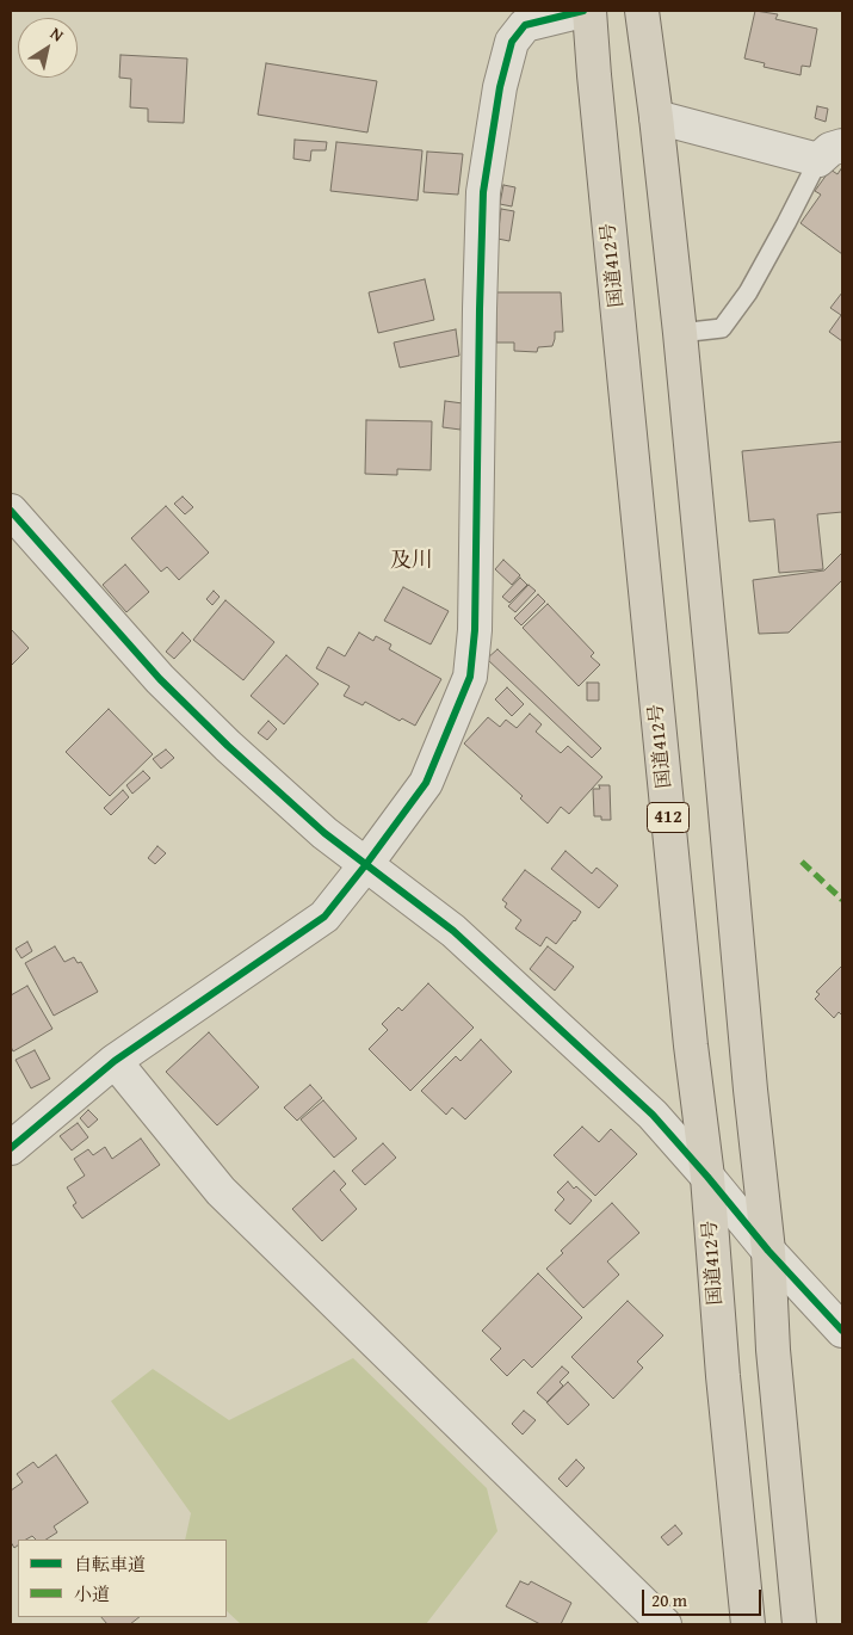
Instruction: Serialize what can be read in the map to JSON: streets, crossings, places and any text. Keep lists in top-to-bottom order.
{
  "streets": {
    "highway": ["国道412号", "412"]
  },
  "districts": ["及川"],
  "legend": ["自転車道", "小道"],
  "scale_bar": "20 m",
  "north": "top right"
}
